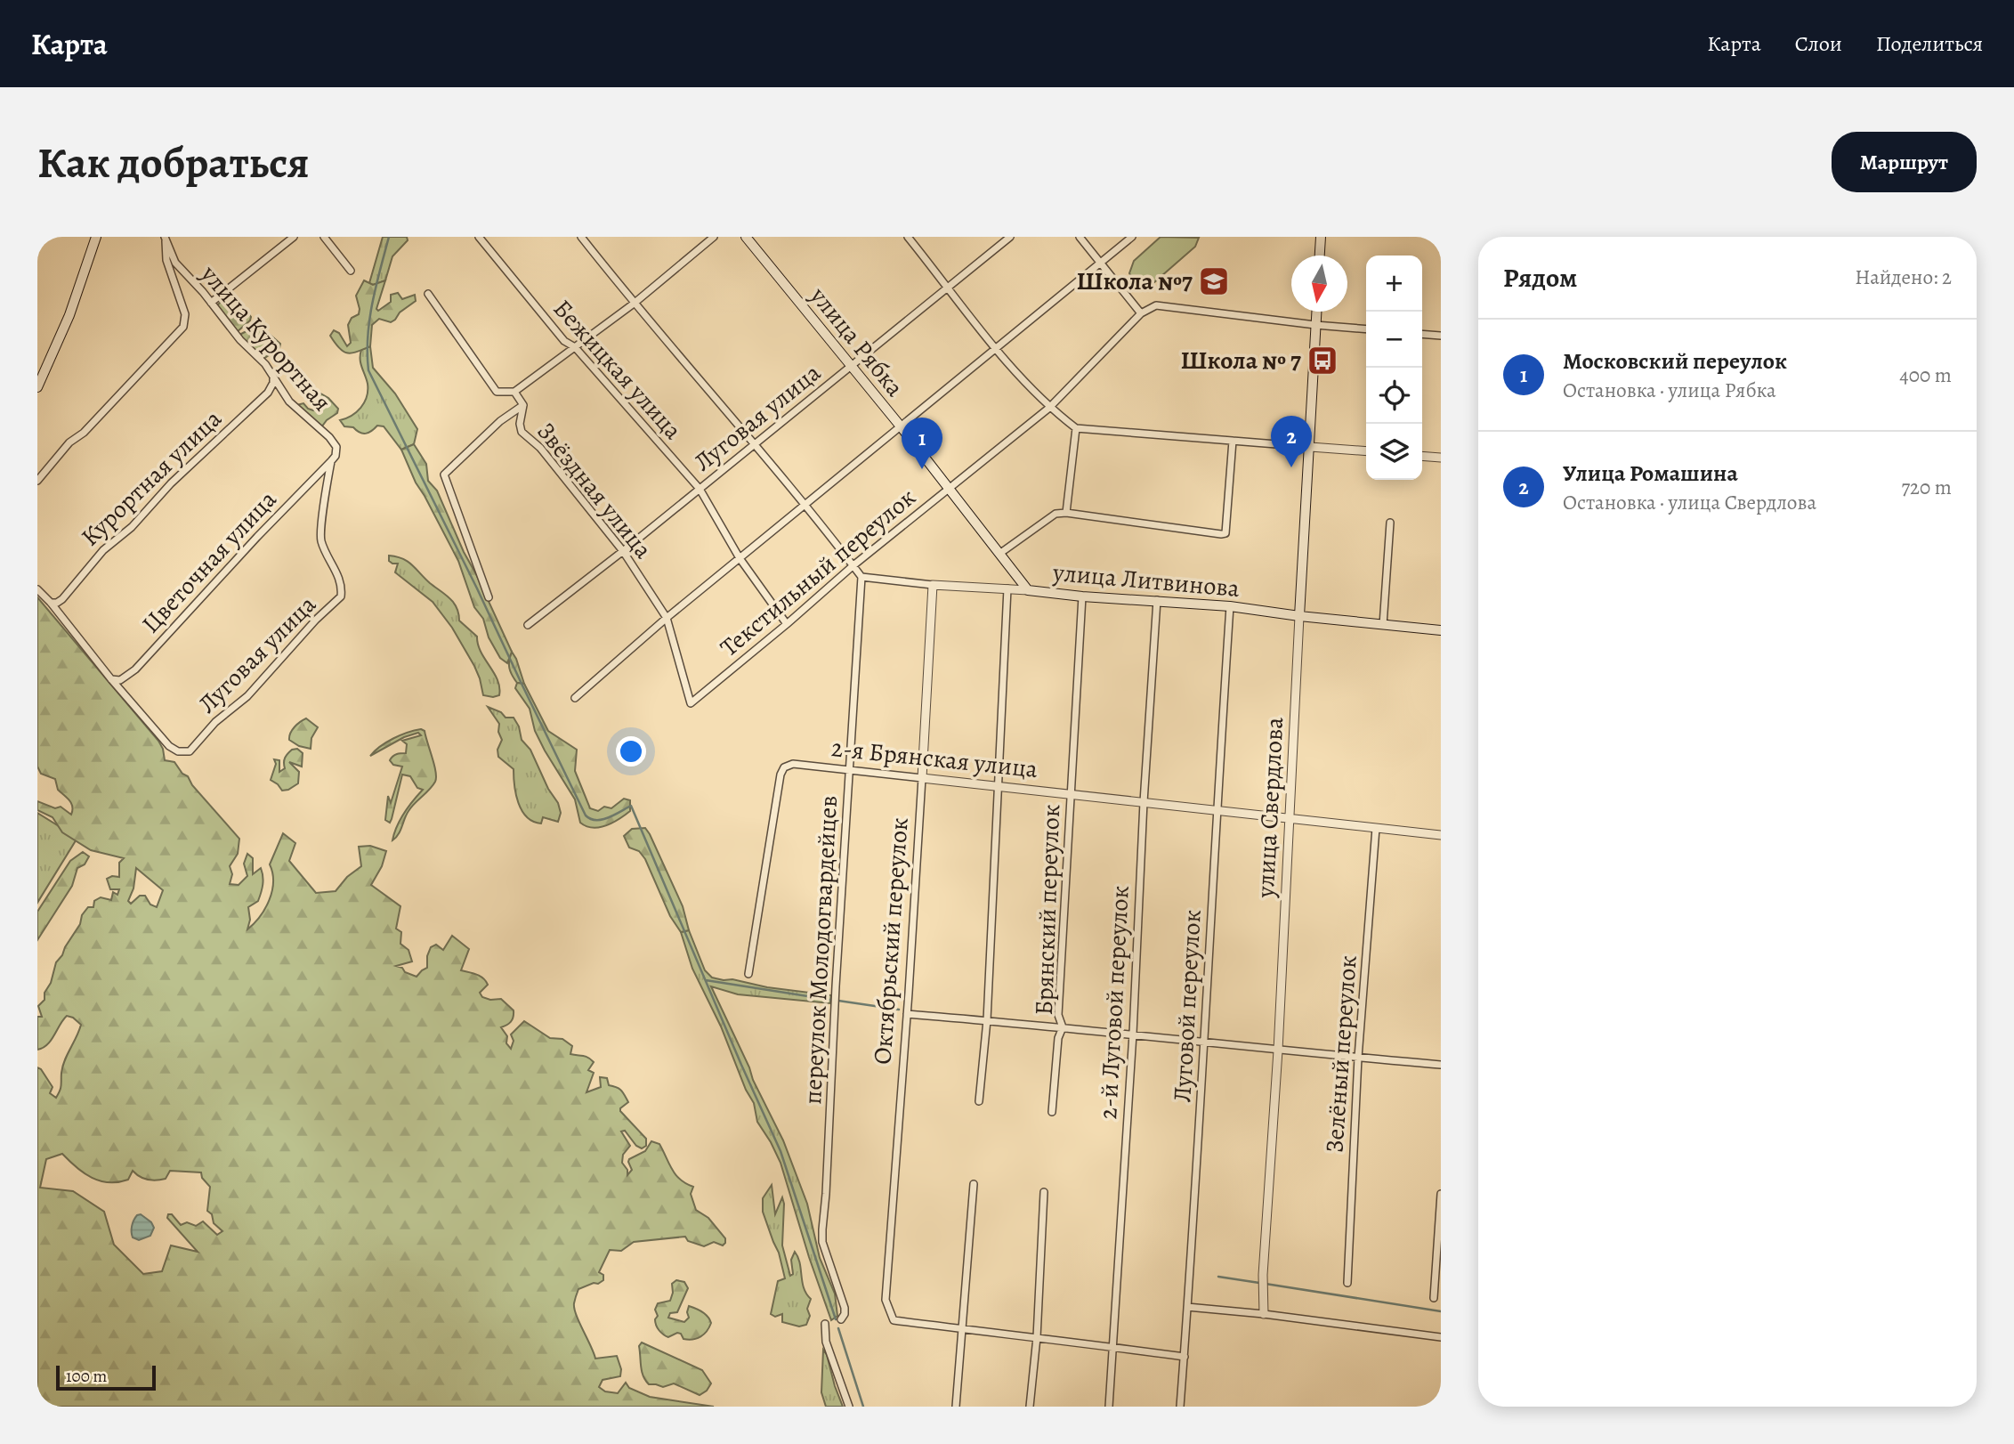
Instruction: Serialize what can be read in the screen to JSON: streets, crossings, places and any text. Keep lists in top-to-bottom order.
{
  "streets": {
    "main road": ["улица Рябка", "улица Литвинова", "улица Свердлова"],
    "street": [
      "улица Курортная",
      "Бежицкая улица",
      "Луговая улица",
      "Курортная улица",
      "Звёздная улица",
      "Цветочная улица",
      "Текстильный переулок",
      "2-я Брянская улица",
      "Брянский переулок",
      "Октябрьский переулок",
      "переулок Молодогвардейцев",
      "2-й Луговой переулок",
      "Луговой переулок",
      "Зелёный переулок"
    ]
  },
  "crossings": [
    ["улица Курортная", "Луговая улица"],
    ["улица Курортная", "Курортная улица"],
    ["улица Курортная", "Цветочная улица"],
    ["улица Рябка", "Луговая улица"],
    ["улица Рябка", "Текстильный переулок"],
    ["улица Рябка", "улица Литвинова"],
    ["Бежицкая улица", "Луговая улица"],
    ["Бежицкая улица", "Текстильный переулок"],
    ["Луговая улица", "Звёздная улица"],
    ["Луговая улица", "Цветочная улица"],
    ["Звёздная улица", "Текстильный переулок"],
    ["улица Литвинова", "улица Свердлова"],
    ["улица Литвинова", "Брянский переулок"],
    ["улица Литвинова", "Октябрьский переулок"],
    ["улица Литвинова", "переулок Молодогвардейцев"],
    ["улица Литвинова", "2-й Луговой переулок"],
    ["улица Литвинова", "Луговой переулок"],
    ["2-я Брянская улица", "улица Свердлова"],
    ["2-я Брянская улица", "Брянский переулок"],
    ["2-я Брянская улица", "Октябрьский переулок"],
    ["2-я Брянская улица", "переулок Молодогвардейцев"],
    ["2-я Брянская улица", "2-й Луговой переулок"],
    ["2-я Брянская улица", "Луговой переулок"],
    ["2-я Брянская улица", "Зелёный переулок"]
  ],
  "places": {
    "school or university": ["Школа №7"],
    "bus stop": ["Школа № 7"]
  },
  "scale_bar": "100 m",
  "north": "bottom",
  "page": {
    "header": "Карта",
    "nav": ["Карта", "Слои", "Поделиться"],
    "buttons": "Маршрут",
    "title": "Как добраться",
    "heading": ["Рядом", "Найдено: 2"],
    "map_buttons": ["+", "−"],
    "list": [
      {
        "mark": "1",
        "name": "Московский переулок",
        "note": "Остановка · улица Рябка",
        "value": "400 m"
      },
      {
        "mark": "2",
        "name": "Улица Ромашина",
        "note": "Остановка · улица Свердлова",
        "value": "720 m"
      }
    ],
    "pins": ["2", "1"],
    "scale": "100 m"
  }
}
